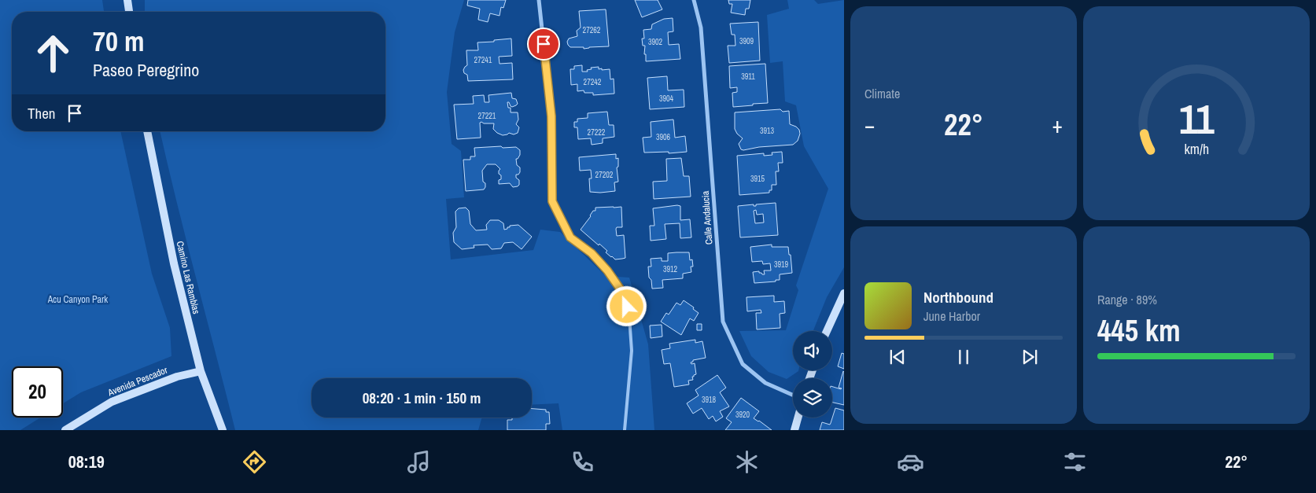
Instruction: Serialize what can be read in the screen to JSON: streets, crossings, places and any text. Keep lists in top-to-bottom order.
{
  "streets": {
    "street": ["Calle Andalucia", "Camino Las Ramblas", "Avenida Pescador"]
  },
  "crossings": [
    ["Camino Las Ramblas", "Avenida Pescador"]
  ],
  "parks": ["Acu Canyon Park"],
  "house_numbers": [
    "27262",
    "3909",
    "3902",
    "27241",
    "3911",
    "27242",
    "3904",
    "27221",
    "3913",
    "27222",
    "3906",
    "27202",
    "3915",
    "3919",
    "3912",
    "3918",
    "3920"
  ],
  "page": {
    "tile": [
      "Climate",
      ["Range · 89%", "445 km"]
    ],
    "turn": ["70 m", "Paseo Peregrino"],
    "then": "Then",
    "heat": ["−", "22°", "+"],
    "song": ["Northbound", "June Harbor"],
    "limit": "20",
    "trip": "08:20 · 1 min · 150 m",
    "tabs": ["08:19", "22°"],
    "gauge": ["11", "km/h"]
  }
}
